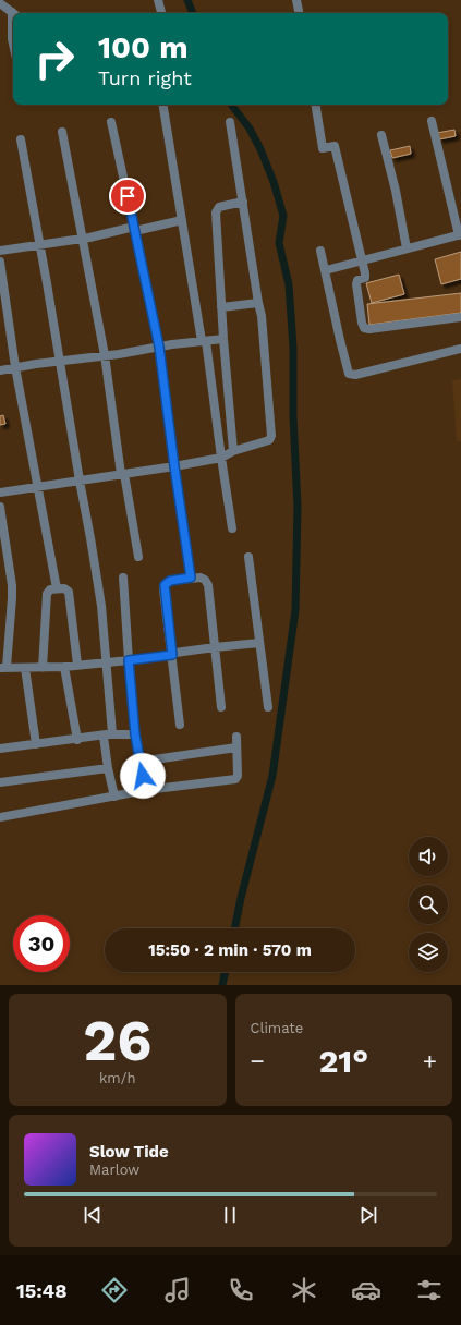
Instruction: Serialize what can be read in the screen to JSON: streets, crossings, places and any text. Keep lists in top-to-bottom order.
{
  "page": {
    "turn": ["100 m", "Turn right"],
    "limit": "30",
    "trip": "15:50 · 2 min · 570 m",
    "tile": [
      ["26", "km/h"],
      "Climate"
    ],
    "heat": ["−", "21°", "+"],
    "song": ["Slow Tide", "Marlow"],
    "tabs": "15:48"
  }
}
